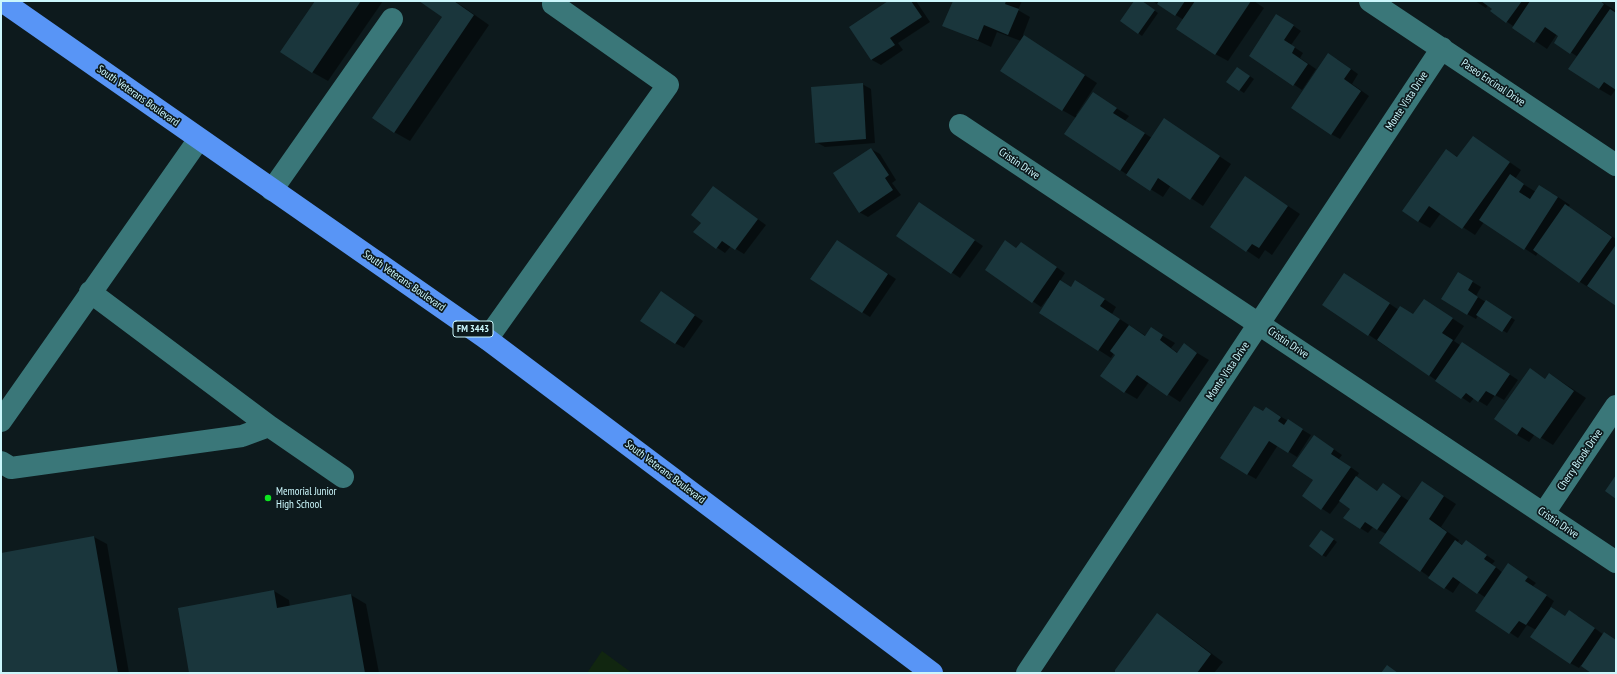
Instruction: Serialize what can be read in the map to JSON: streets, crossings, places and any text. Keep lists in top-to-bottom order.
{
  "streets": {
    "main road": ["South Veterans Boulevard", "FM 3443"],
    "street": [
      "Paseo Encinal Drive",
      "Monte Vista Drive",
      "Cristin Drive",
      "Cherry Brook Drive"
    ]
  },
  "crossings": [
    ["Paseo Encinal Drive", "Monte Vista Drive"],
    ["Monte Vista Drive", "Cristin Drive"],
    ["Cristin Drive", "Cherry Brook Drive"]
  ],
  "places": ["Memorial Junior High School"]
}
